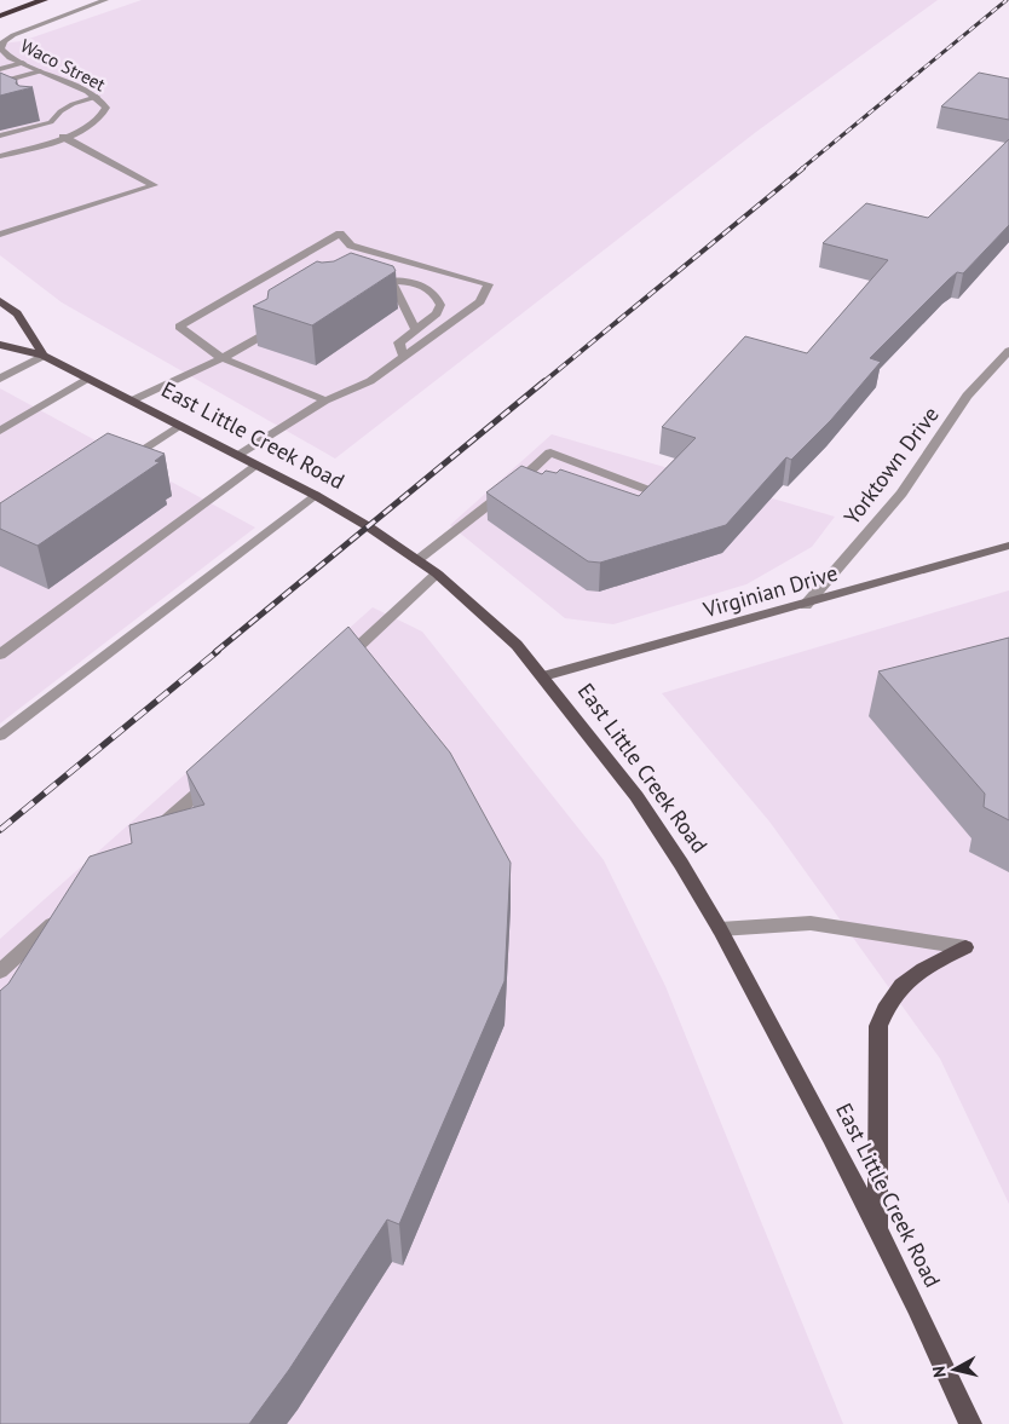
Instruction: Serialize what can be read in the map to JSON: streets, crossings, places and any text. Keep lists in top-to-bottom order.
{
  "streets": {
    "main road": ["East Little Creek Road"],
    "street": ["Waco Street", "Yorktown Drive", "Virginian Drive"]
  },
  "crossings": [
    ["East Little Creek Road", "Virginian Drive"],
    ["Yorktown Drive", "Virginian Drive"]
  ],
  "north": "left"
}
